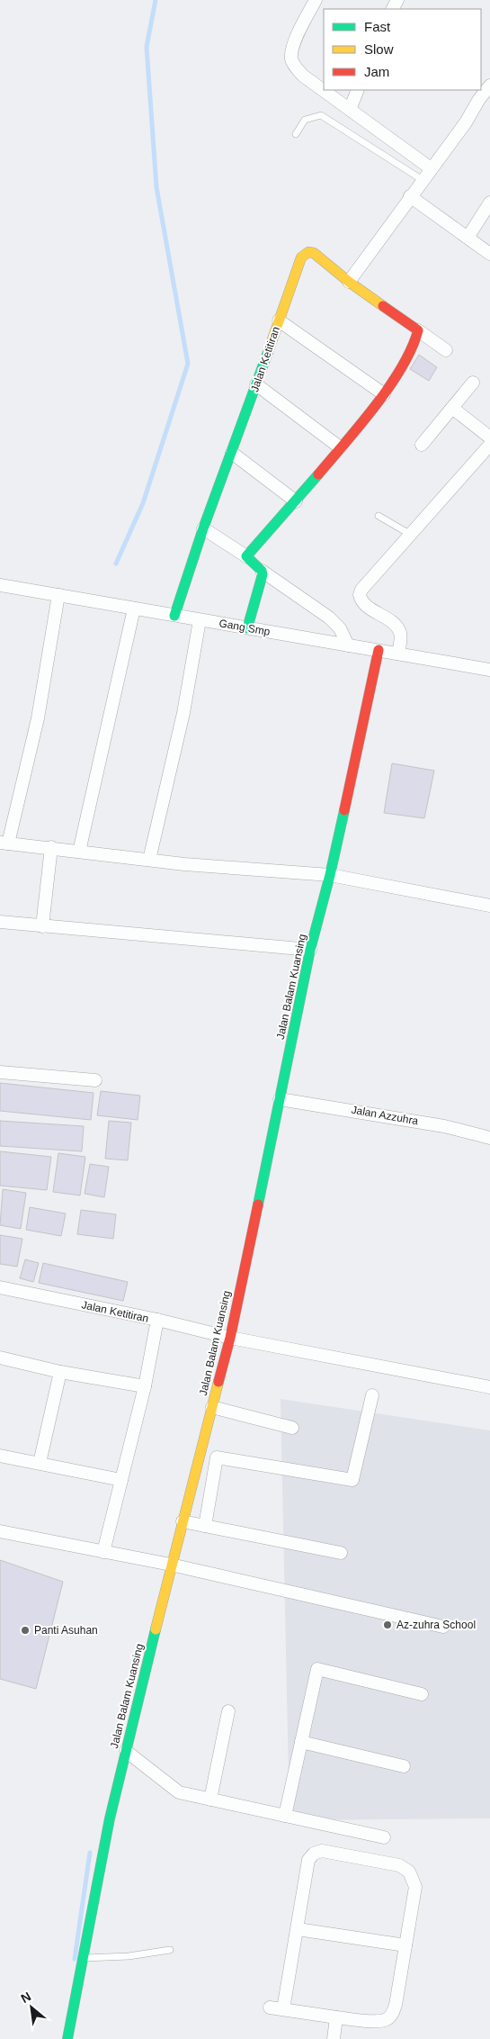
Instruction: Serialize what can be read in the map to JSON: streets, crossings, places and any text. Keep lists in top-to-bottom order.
{
  "streets": {
    "street": [
      "Jalan Ketitiran",
      "Gang Smp",
      "Jalan Balam Kuansing",
      "Jalan Azzuhra"
    ]
  },
  "crossings": [
    ["Jalan Ketitiran", "Gang Smp"],
    ["Jalan Ketitiran", "Jalan Balam Kuansing"],
    ["Gang Smp", "Jalan Balam Kuansing"],
    ["Jalan Balam Kuansing", "Jalan Azzuhra"]
  ],
  "places": ["Az-zuhra School", "Panti Asuhan"],
  "legend": ["Fast", "Slow", "Jam"],
  "north": "top left"
}
